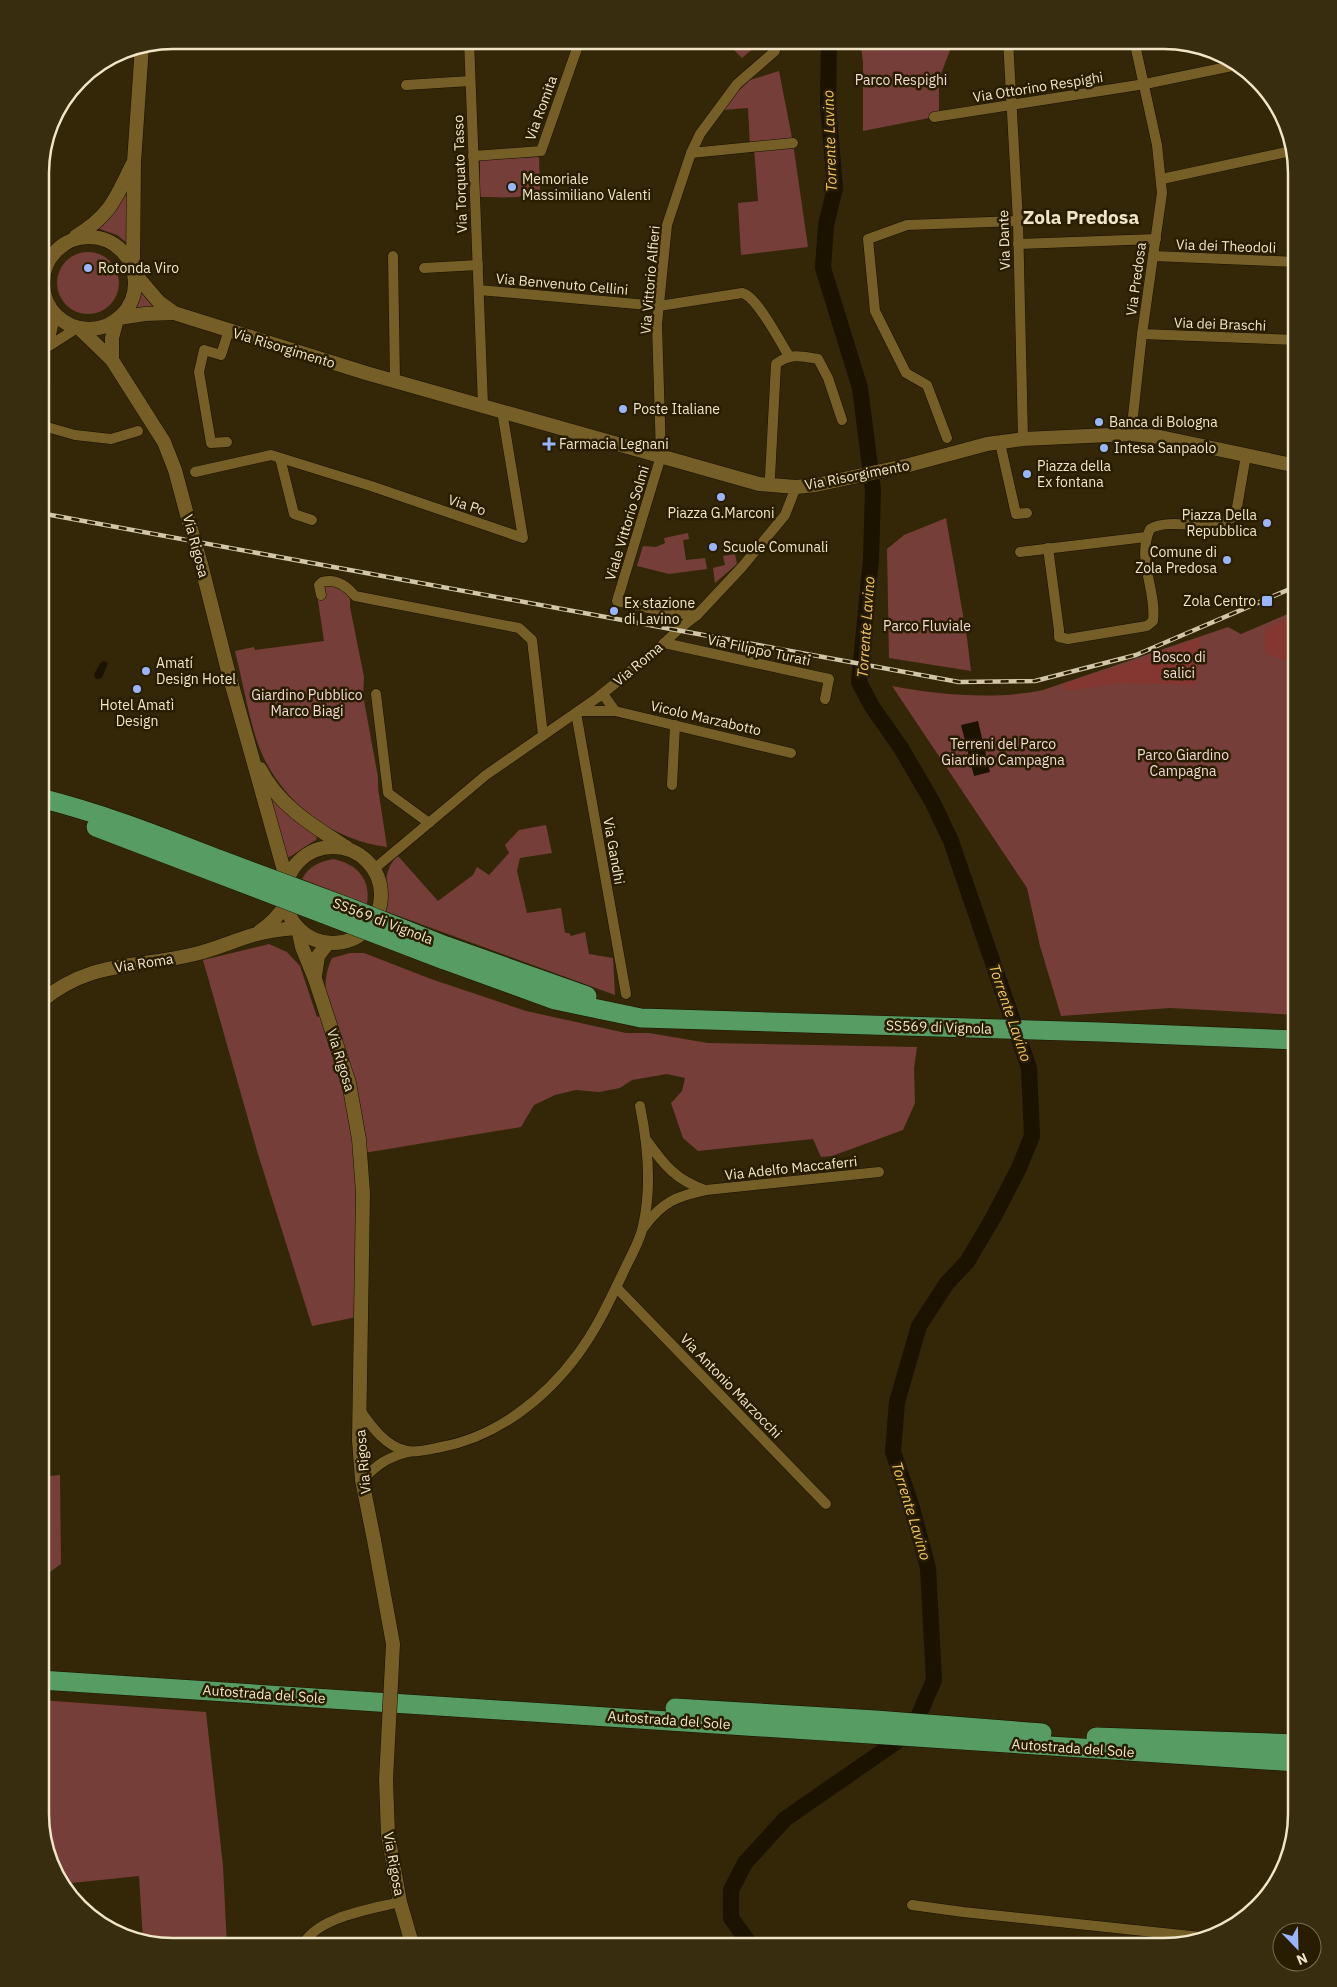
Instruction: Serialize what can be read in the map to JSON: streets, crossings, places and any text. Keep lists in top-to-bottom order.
{
  "streets": {
    "highway": ["SS569 di Vignola", "Autostrada del Sole"],
    "main road": ["Via Risorgimento", "Via Rigosa", "Via Roma"],
    "street": [
      "Via Ottorino Respighi",
      "Via Romita",
      "Via Torquato Tasso",
      "Via Dante",
      "Via dei Theodoli",
      "Via Predosa",
      "Via Vittorio Alfieri",
      "Via Benvenuto Cellini",
      "Via dei Braschi",
      "Via Po",
      "Viale Vittorio Solmi",
      "Via Filippo Turati",
      "Vicolo Marzabotto",
      "Via Gandhi",
      "Via Adelfo Maccaferri",
      "Via Antonio Marzocchi"
    ]
  },
  "crossings": [
    ["Via Ottorino Respighi", "Via Dante"],
    ["Via Ottorino Respighi", "Via Predosa"],
    ["Via Romita", "Via Torquato Tasso"],
    ["Via Torquato Tasso", "Via Benvenuto Cellini"],
    ["Via Torquato Tasso", "Via Risorgimento"],
    ["Via Dante", "Via Risorgimento"],
    ["Via dei Theodoli", "Via Predosa"],
    ["Via Predosa", "Via dei Braschi"],
    ["Via Predosa", "Via Risorgimento"],
    ["Via Vittorio Alfieri", "Via Benvenuto Cellini"],
    ["Via Vittorio Alfieri", "Via Risorgimento"],
    ["Via Vittorio Alfieri", "Viale Vittorio Solmi"],
    ["Via Risorgimento", "Via Po"],
    ["Via Risorgimento", "Viale Vittorio Solmi"],
    ["Via Risorgimento", "Via Roma"],
    ["Viale Vittorio Solmi", "Via Roma"],
    ["Via Rigosa", "Via Roma"],
    ["Via Filippo Turati", "Via Roma"],
    ["Via Roma", "Vicolo Marzabotto"],
    ["Via Roma", "Via Gandhi"],
    ["Vicolo Marzabotto", "Via Gandhi"]
  ],
  "districts": ["Zola Predosa"],
  "water": ["Torrente Lavino"],
  "parks": [
    "Parco Respighi",
    "Parco Fluviale",
    "Bosco di salici",
    "Giardino Pubblico Marco Biagi",
    "Terreni del Parco Giardino Campagna",
    "Parco Giardino Campagna"
  ],
  "places": {
    "other": [
      "Memoriale Massimiliano Valenti",
      "Rotonda Viro",
      "Poste Italiane",
      "Banca di Bologna",
      "Intesa Sanpaolo",
      "Piazza della Ex fontana",
      "Piazza G.Marconi",
      "Piazza Della Repubblica",
      "Scuole Comunali",
      "Comune di Zola Predosa",
      "Ex stazione di Lavino",
      "Amatí Design Hotel",
      "Hotel Amatì Design"
    ],
    "health": ["Farmacia Legnani"],
    "transit": ["Zola Centro"]
  },
  "north": "bottom right"
}
